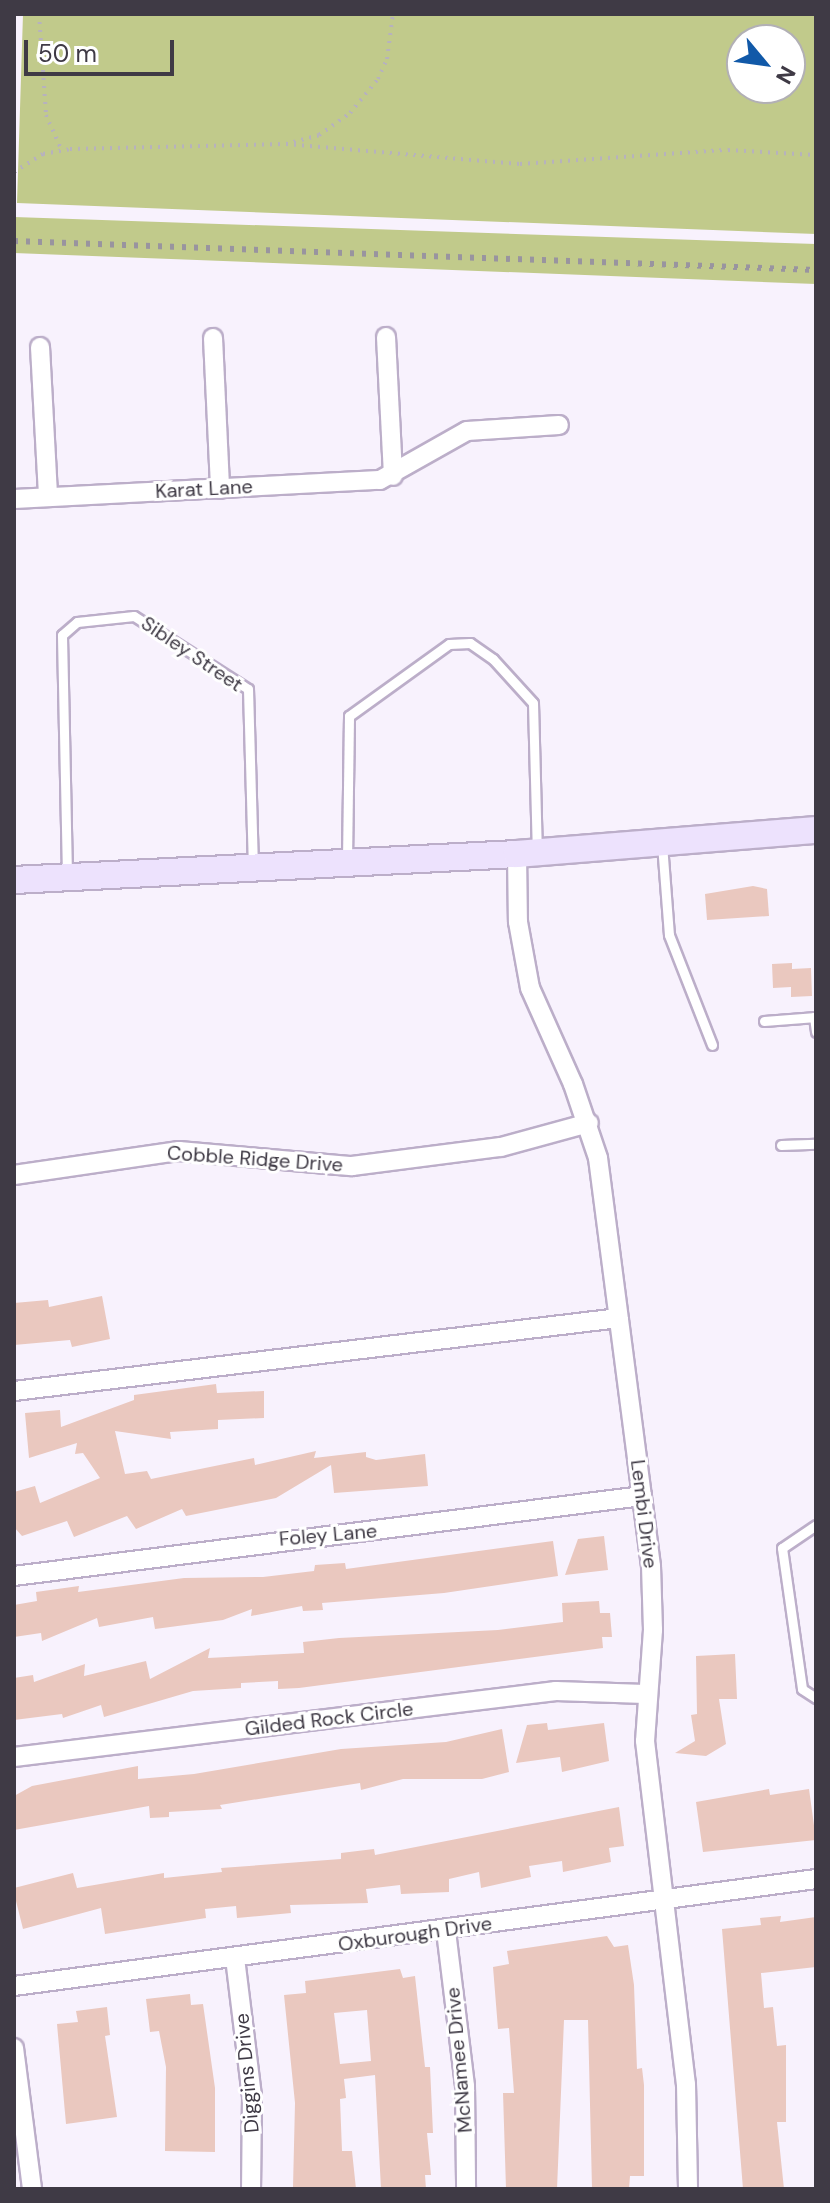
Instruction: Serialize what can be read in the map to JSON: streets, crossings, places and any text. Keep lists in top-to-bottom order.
{
  "streets": {
    "street": [
      "Karat Lane",
      "Cobble Ridge Drive",
      "Lembi Drive",
      "Foley Lane",
      "Gilded Rock Circle",
      "Oxburough Drive",
      "McNamee Drive",
      "Diggins Drive"
    ],
    "lane": ["Sibley Street"]
  },
  "crossings": [
    ["Cobble Ridge Drive", "Lembi Drive"],
    ["Lembi Drive", "Foley Lane"],
    ["Lembi Drive", "Gilded Rock Circle"],
    ["Lembi Drive", "Oxburough Drive"],
    ["Oxburough Drive", "McNamee Drive"],
    ["Oxburough Drive", "Diggins Drive"]
  ],
  "scale_bar": "50 m",
  "north": "bottom right"
}
